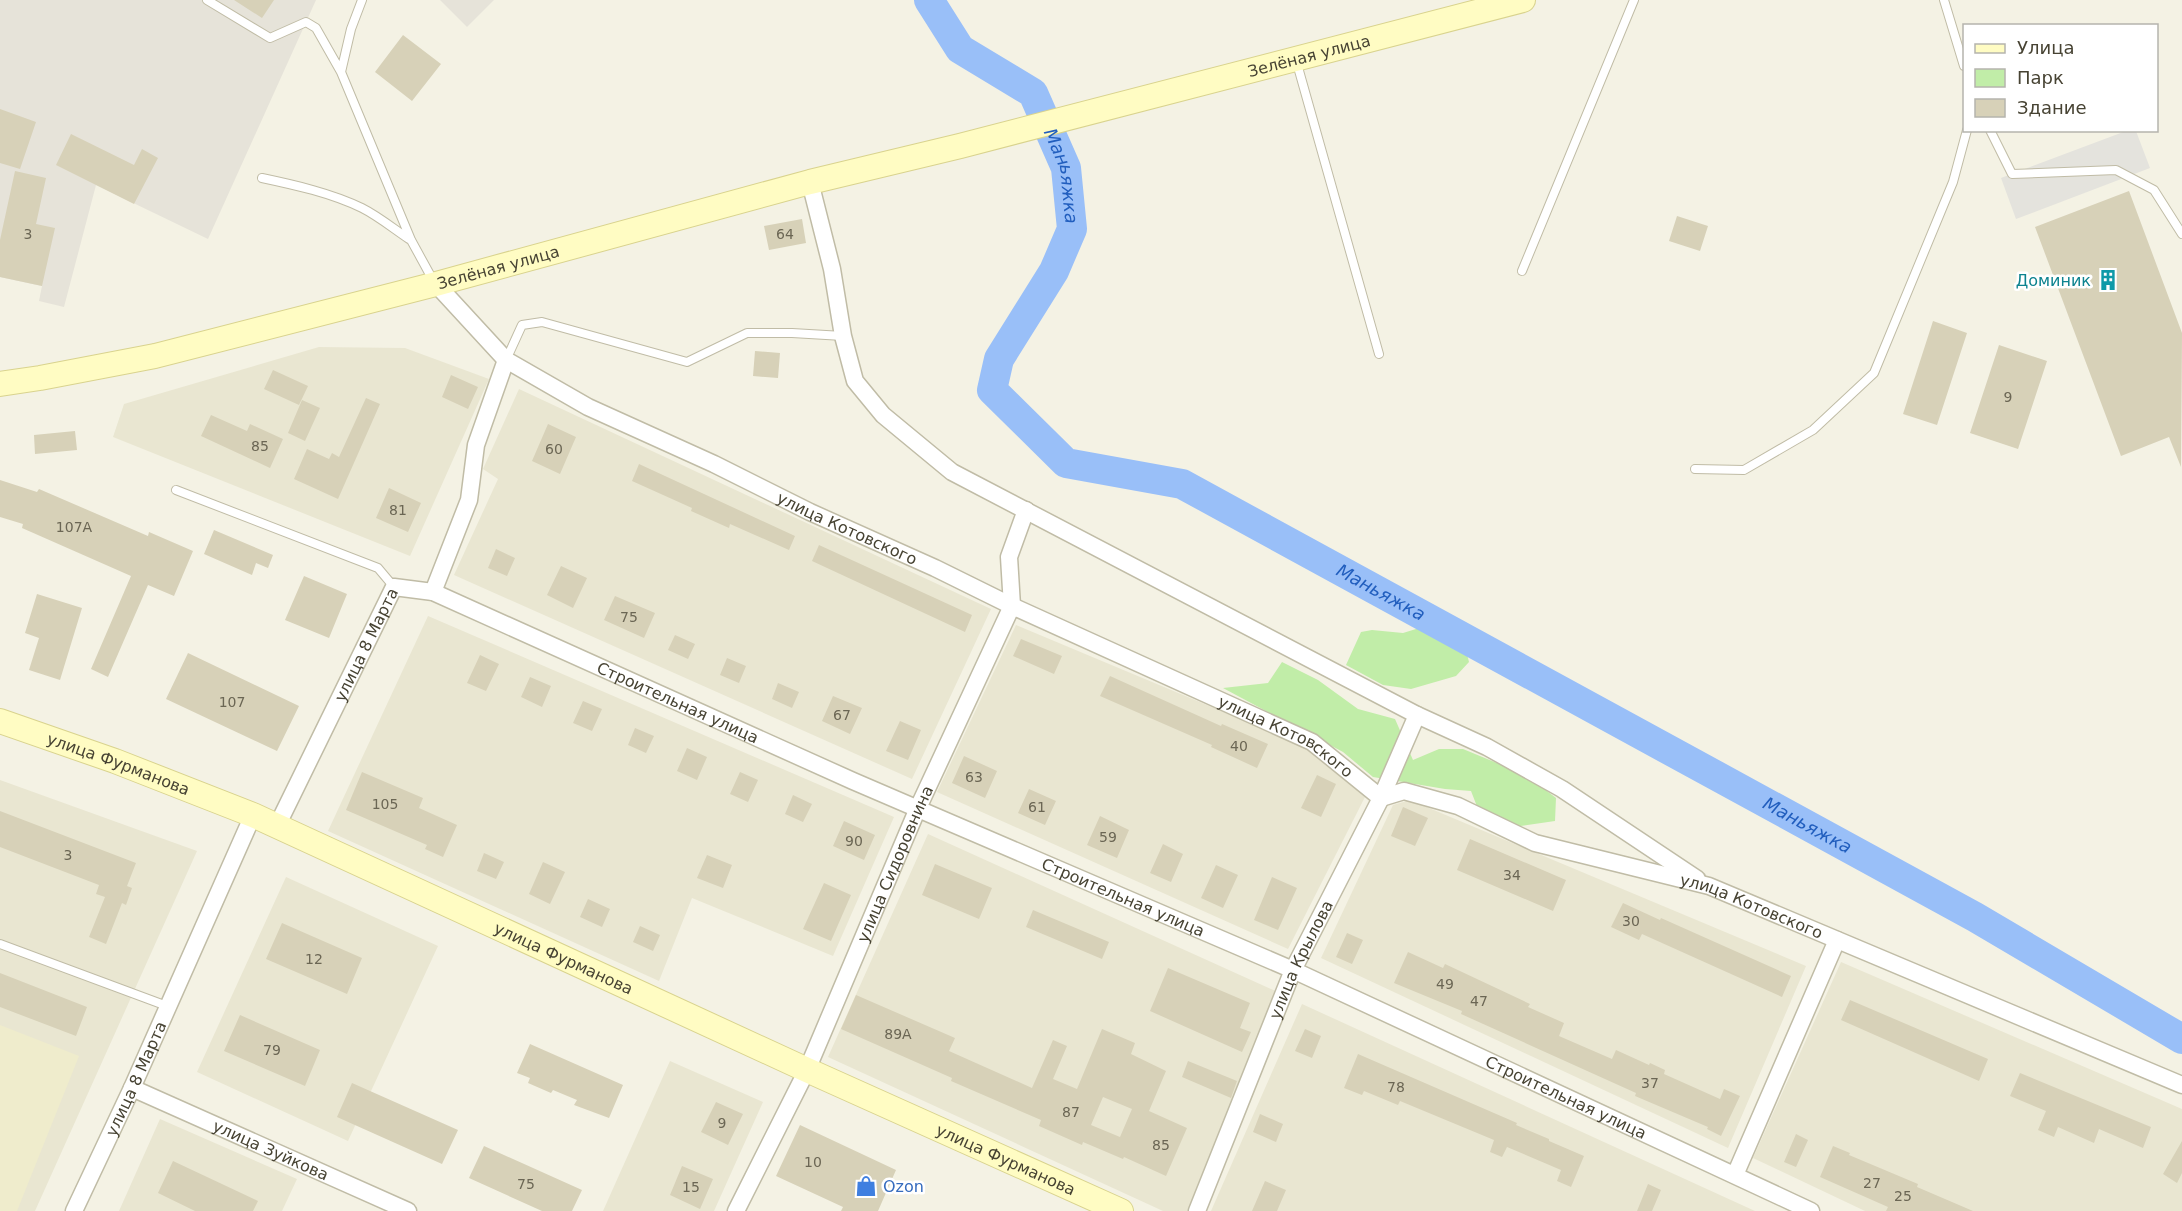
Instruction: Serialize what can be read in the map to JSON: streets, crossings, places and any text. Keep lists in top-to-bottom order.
{
  "streets": {
    "street": [
      "Зелёная улица",
      "улица Котовского",
      "улица 8 Марта",
      "Строительная улица",
      "улица Фурманова",
      "улица Сидоровнина",
      "улица Крылова",
      "улица Зуйкова"
    ]
  },
  "crossings": [
    ["Зелёная улица", "улица Котовского"],
    ["улица Котовского", "улица Сидоровнина"],
    ["улица Котовского", "улица Крылова"],
    ["улица 8 Марта", "Строительная улица"],
    ["улица 8 Марта", "улица Фурманова"],
    ["улица 8 Марта", "улица Зуйкова"],
    ["Строительная улица", "улица Сидоровнина"],
    ["Строительная улица", "улица Крылова"],
    ["улица Фурманова", "улица Сидоровнина"]
  ],
  "water": ["Маньяжка"],
  "places": {
    "building": ["Доминик"],
    "shop": ["Ozon"]
  },
  "house_numbers": [
    "3",
    "64",
    "9",
    "85",
    "60",
    "81",
    "107А",
    "75",
    "107",
    "67",
    "40",
    "63",
    "105",
    "61",
    "59",
    "90",
    "3",
    "34",
    "30",
    "12",
    "49",
    "47",
    "89А",
    "79",
    "37",
    "78",
    "87",
    "9",
    "85",
    "10",
    "27",
    "75",
    "15",
    "25"
  ],
  "legend": ["Улица", "Парк", "Здание"]
}
